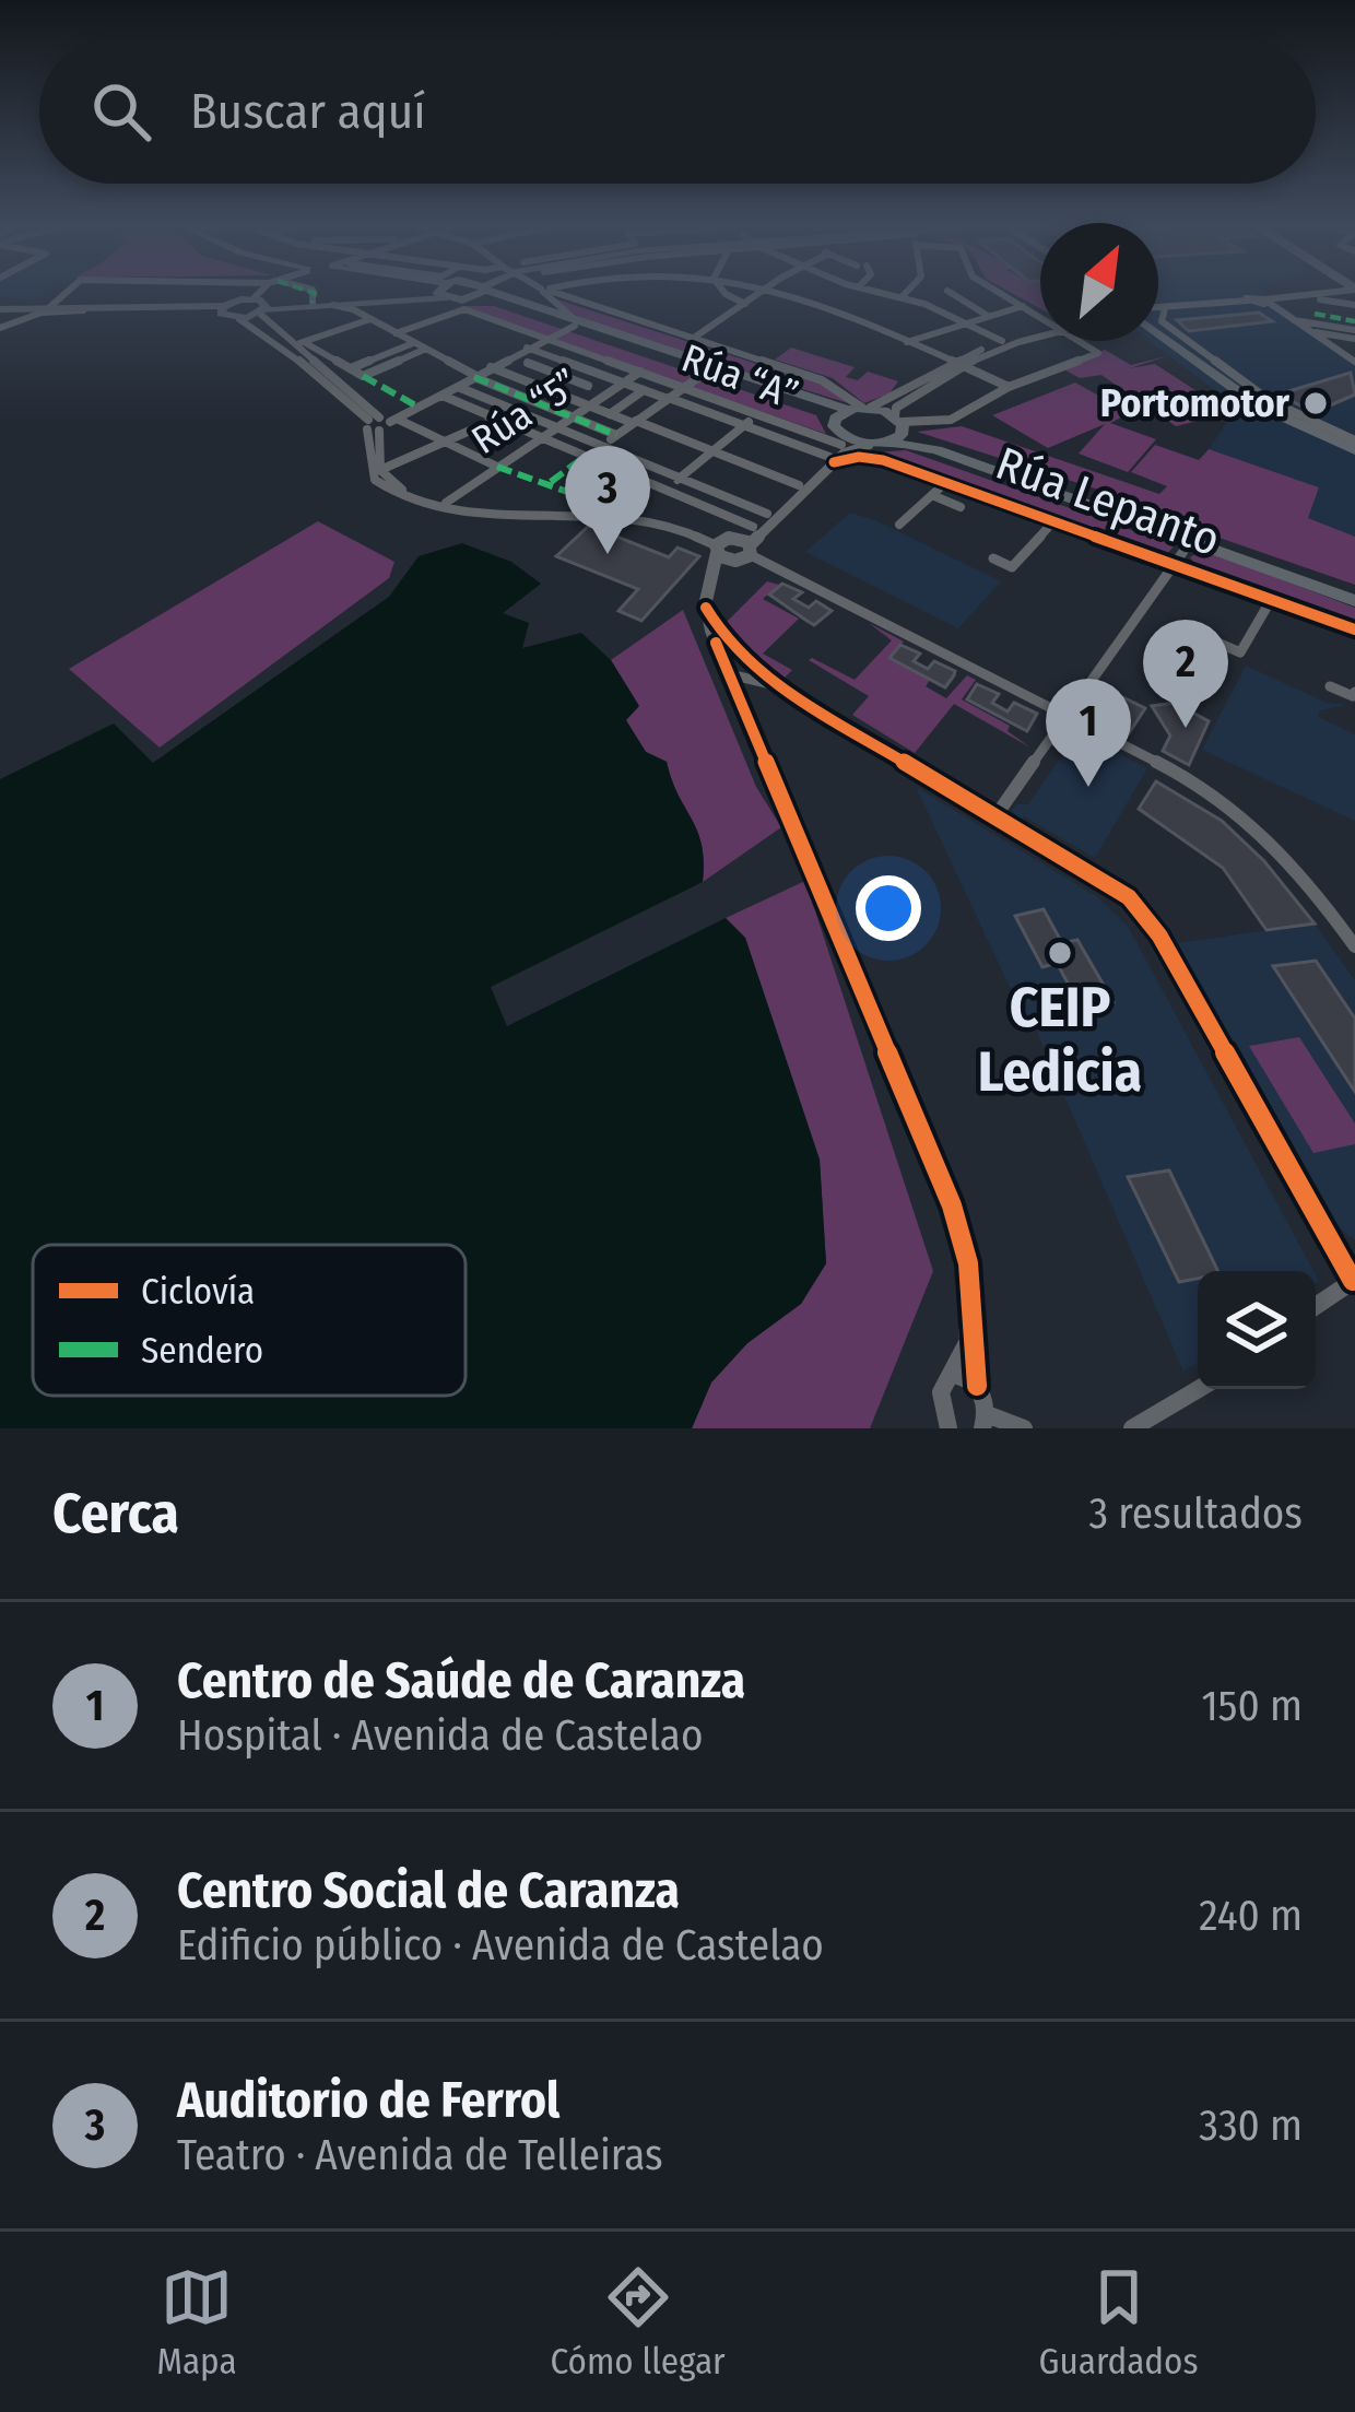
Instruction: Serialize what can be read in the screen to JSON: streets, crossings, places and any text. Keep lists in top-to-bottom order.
{
  "streets": {
    "street": ["Rúa “A”", "Rúa “5”", "Rúa Lepanto"]
  },
  "crossings": [
    ["Rúa “A”", "Rúa “5”"],
    ["Rúa “5”", "Rúa Lepanto"]
  ],
  "places": ["Portomotor", "CEIP Ledicia"],
  "legend": ["Ciclovía", "Sendero"],
  "north": "top right",
  "page": {
    "search": "Buscar aquí",
    "pins": ["3", "2", "1"],
    "heading": ["Cerca", "3 resultados"],
    "list": [
      {
        "mark": "1",
        "name": "Centro de Saúde de Caranza",
        "note": "Hospital · Avenida de Castelao",
        "value": "150 m"
      },
      {
        "mark": "2",
        "name": "Centro Social de Caranza",
        "note": "Edificio público · Avenida de Castelao",
        "value": "240 m"
      },
      {
        "mark": "3",
        "name": "Auditorio de Ferrol",
        "note": "Teatro · Avenida de Telleiras",
        "value": "330 m"
      }
    ],
    "nav": ["Mapa", "Cómo llegar", "Guardados"]
  }
}
